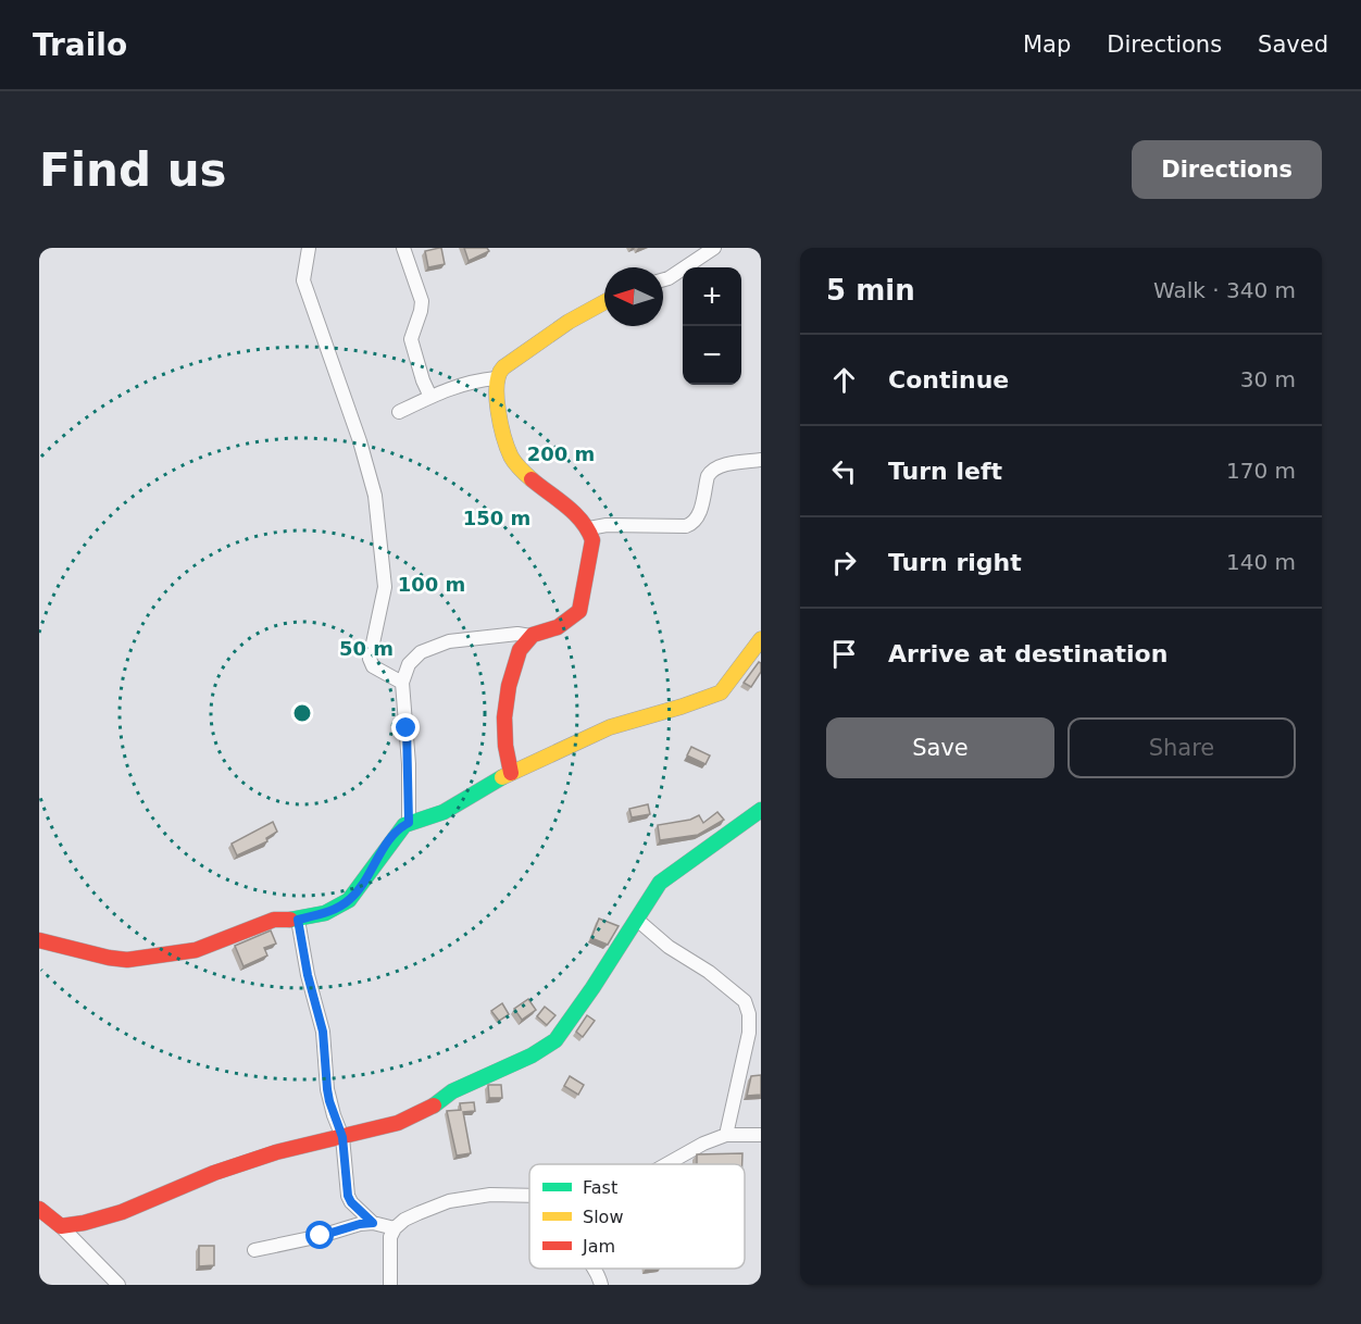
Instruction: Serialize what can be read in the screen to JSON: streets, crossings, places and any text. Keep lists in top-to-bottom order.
{
  "legend": ["Fast", "Slow", "Jam"],
  "north": "left",
  "page": {
    "header": "Trailo",
    "nav": ["Map", "Directions", "Saved"],
    "buttons": [
      "Directions",
      ["Save", "Share"]
    ],
    "title": "Find us",
    "heading": ["5 min", "Walk · 340 m"],
    "map_buttons": ["+", "−"],
    "list": [
      ["Continue", "30 m"],
      ["Turn left", "170 m"],
      ["Turn right", "140 m"],
      "Arrive at destination"
    ]
  },
  "rings": [
    "200 m",
    "150 m",
    "100 m",
    "50 m"
  ]
}
